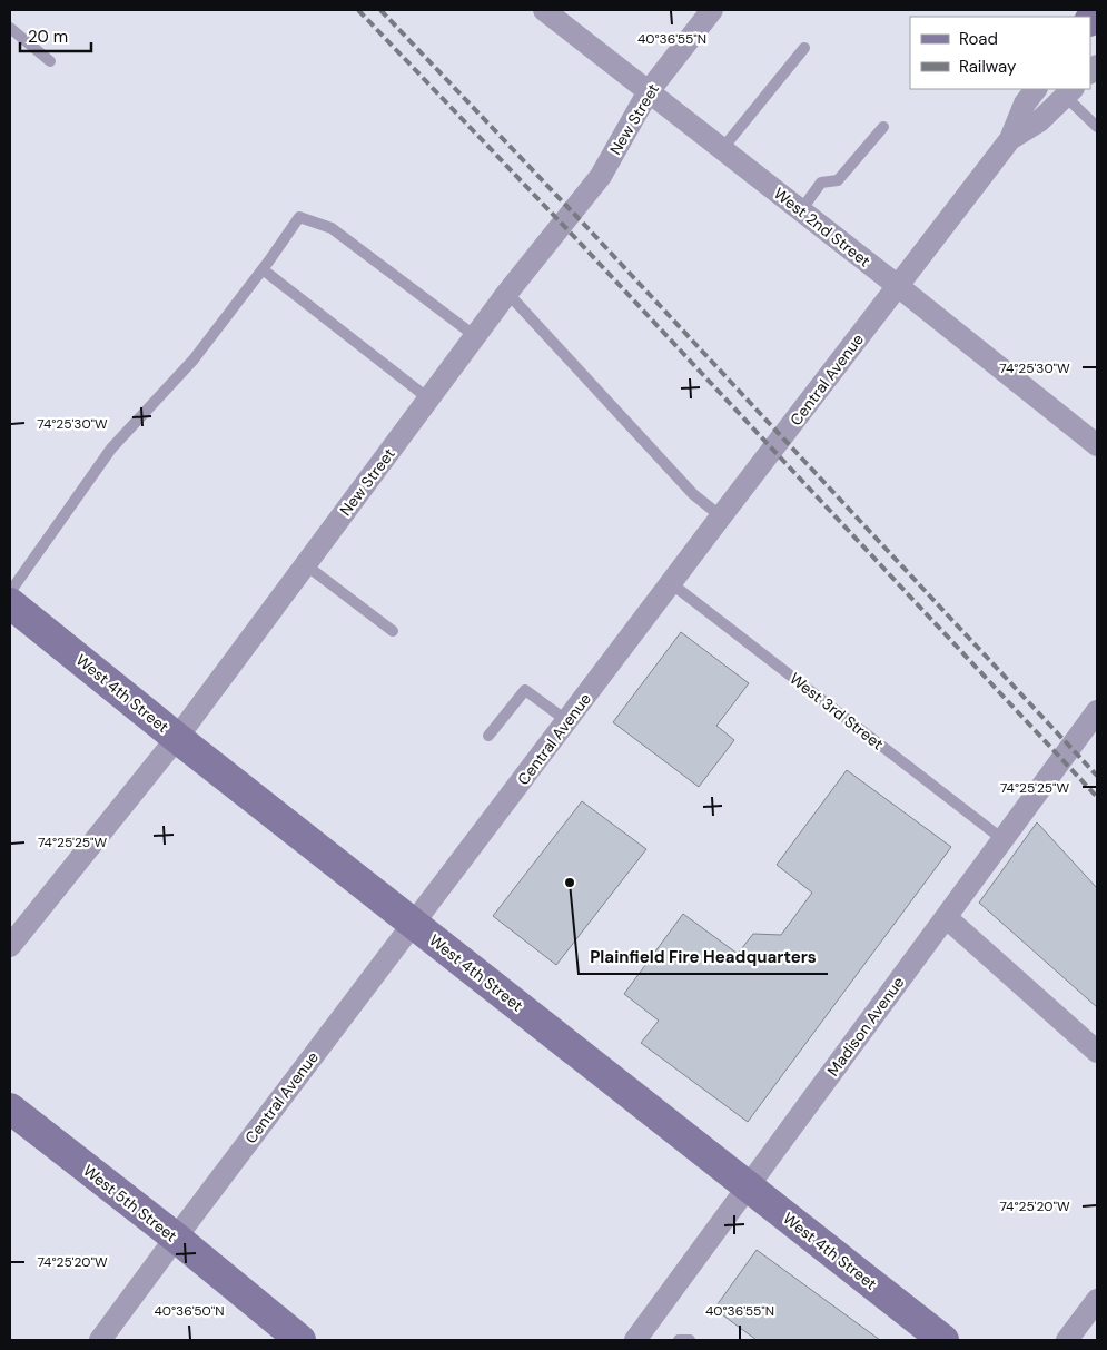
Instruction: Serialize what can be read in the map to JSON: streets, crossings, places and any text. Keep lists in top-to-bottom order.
{
  "streets": {
    "main road": ["West 4th Street", "West 5th Street"],
    "street": [
      "New Street",
      "West 2nd Street",
      "Central Avenue",
      "Madison Avenue"
    ],
    "lane": ["West 3rd Street"]
  },
  "crossings": [
    ["New Street", "West 2nd Street"],
    ["New Street", "West 4th Street"],
    ["West 2nd Street", "Central Avenue"],
    ["Central Avenue", "West 4th Street"],
    ["Central Avenue", "West 3rd Street"],
    ["Central Avenue", "West 5th Street"],
    ["West 4th Street", "Madison Avenue"],
    ["West 3rd Street", "Madison Avenue"]
  ],
  "places": ["Plainfield Fire Headquarters"],
  "legend": ["Road", "Railway"],
  "scale_bar": "20 m",
  "coordinates": [
    "40°36'55\"N",
    "74°25'30\"W",
    "74°25'25\"W",
    "74°25'20\"W",
    "40°36'50\"N"
  ]
}
